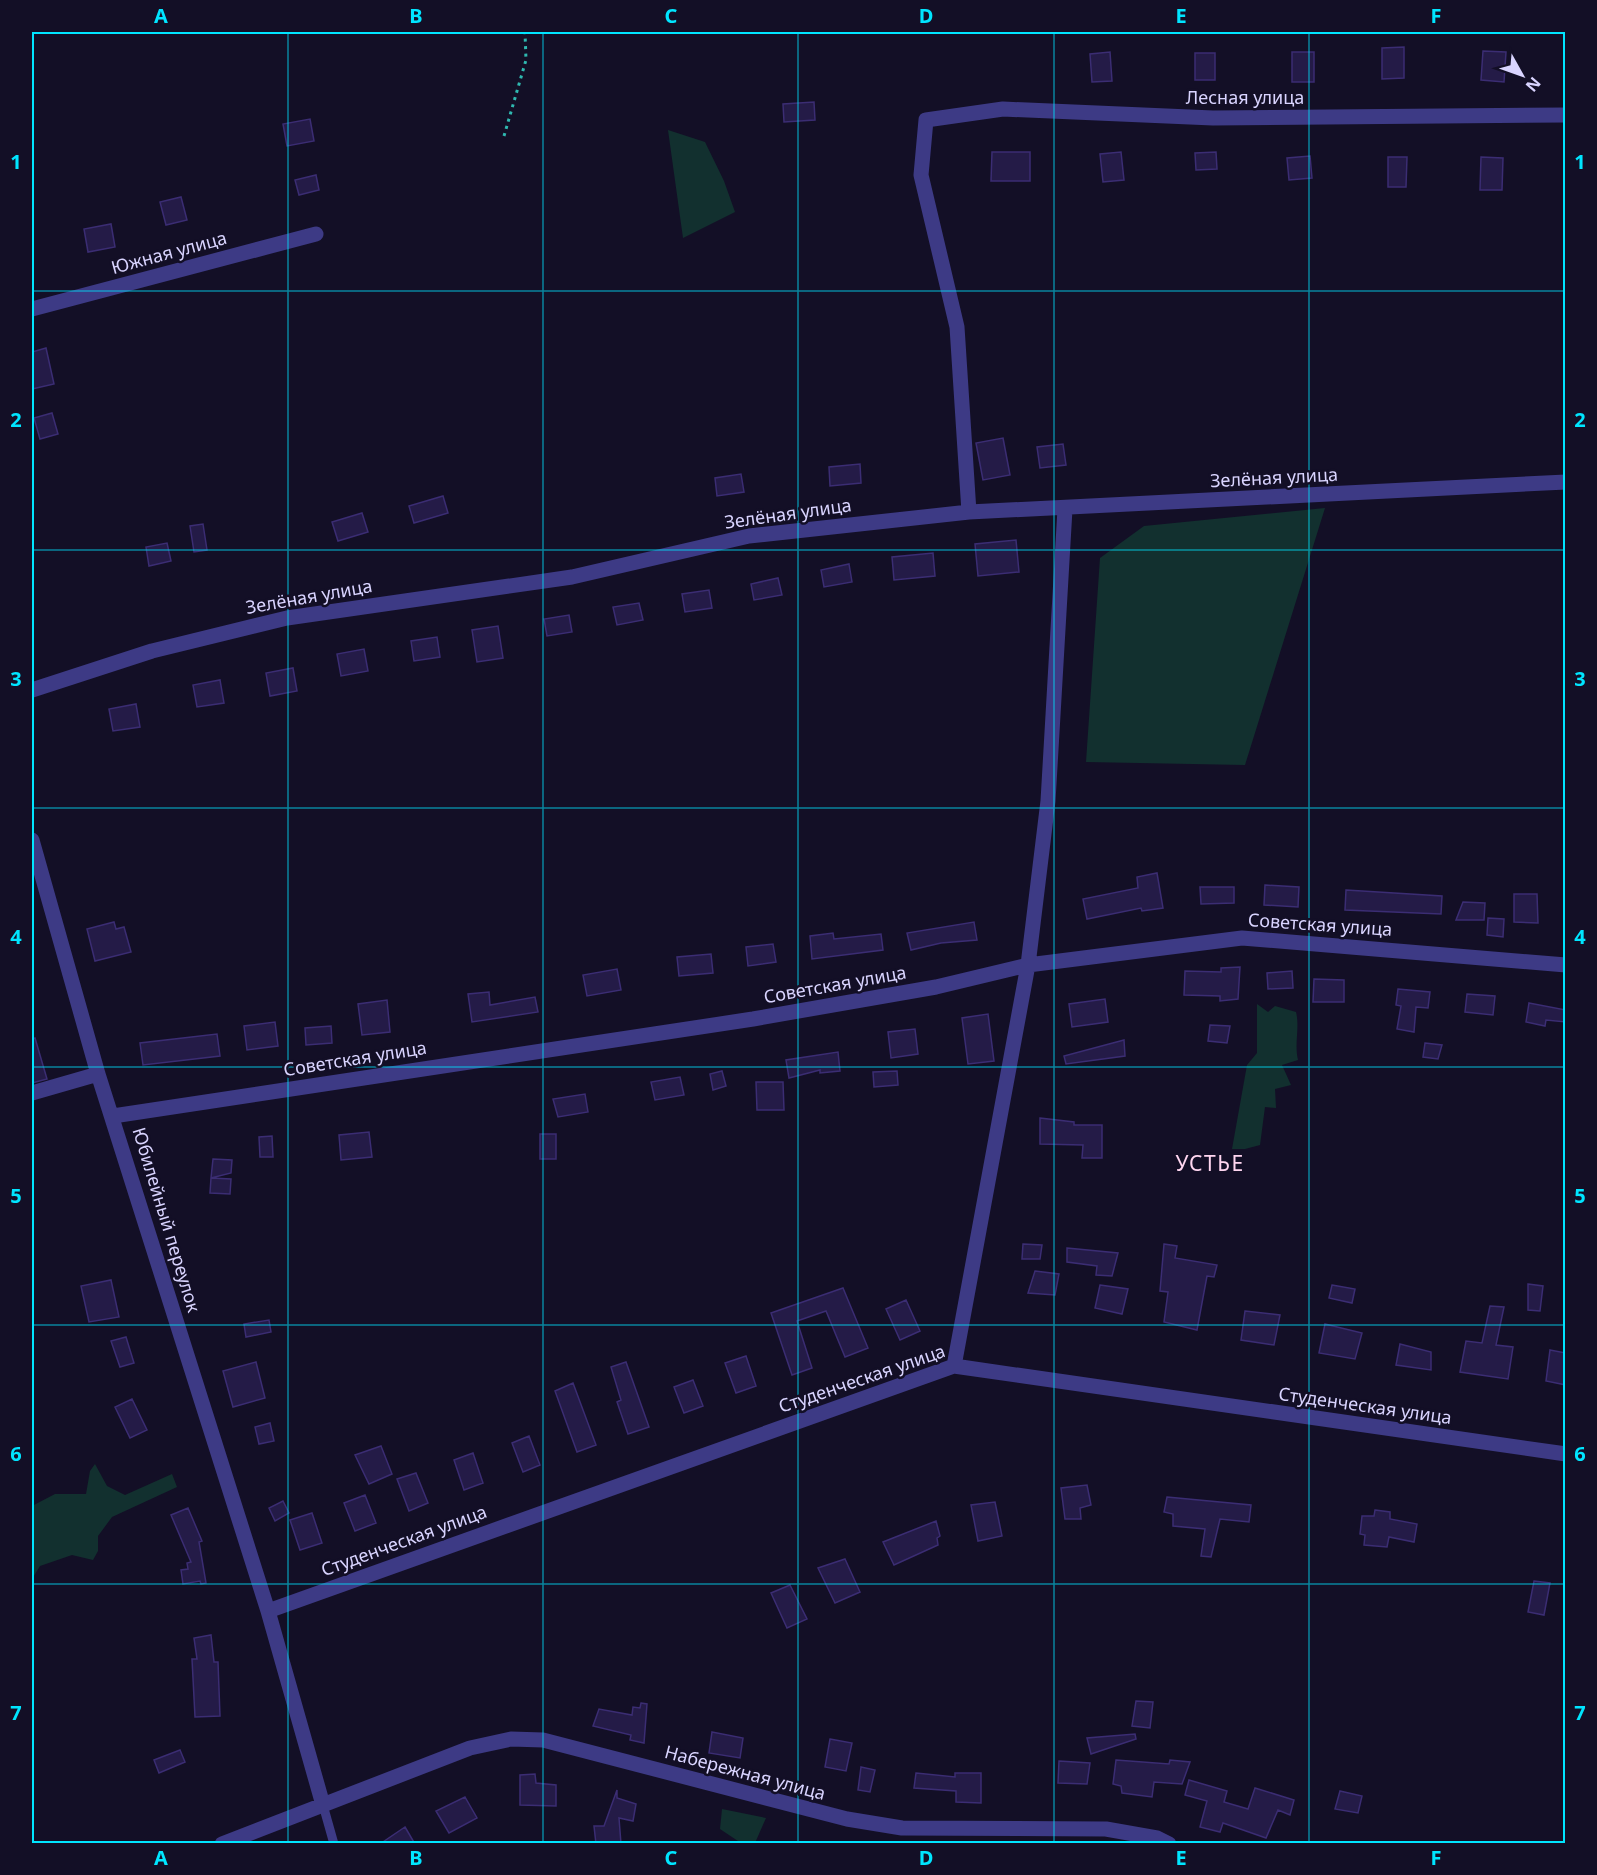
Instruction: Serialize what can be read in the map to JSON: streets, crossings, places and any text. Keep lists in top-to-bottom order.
{
  "streets": {
    "street": [
      "Лесная улица",
      "Южная улица",
      "Зелёная улица",
      "Советская улица",
      "Юбилейный переулок",
      "Студенческая улица",
      "Набережная улица"
    ]
  },
  "crossings": [
    ["Лесная улица", "Зелёная улица"],
    ["Советская улица", "Юбилейный переулок"],
    ["Юбилейный переулок", "Студенческая улица"],
    ["Юбилейный переулок", "Набережная улица"]
  ],
  "districts": ["УСТЬЕ"],
  "north": "bottom right",
  "grid": {
    "columns": [
      "A",
      "B",
      "C",
      "D",
      "E",
      "F"
    ],
    "rows": [
      "1",
      "2",
      "3",
      "4",
      "5",
      "6",
      "7"
    ]
  }
}
